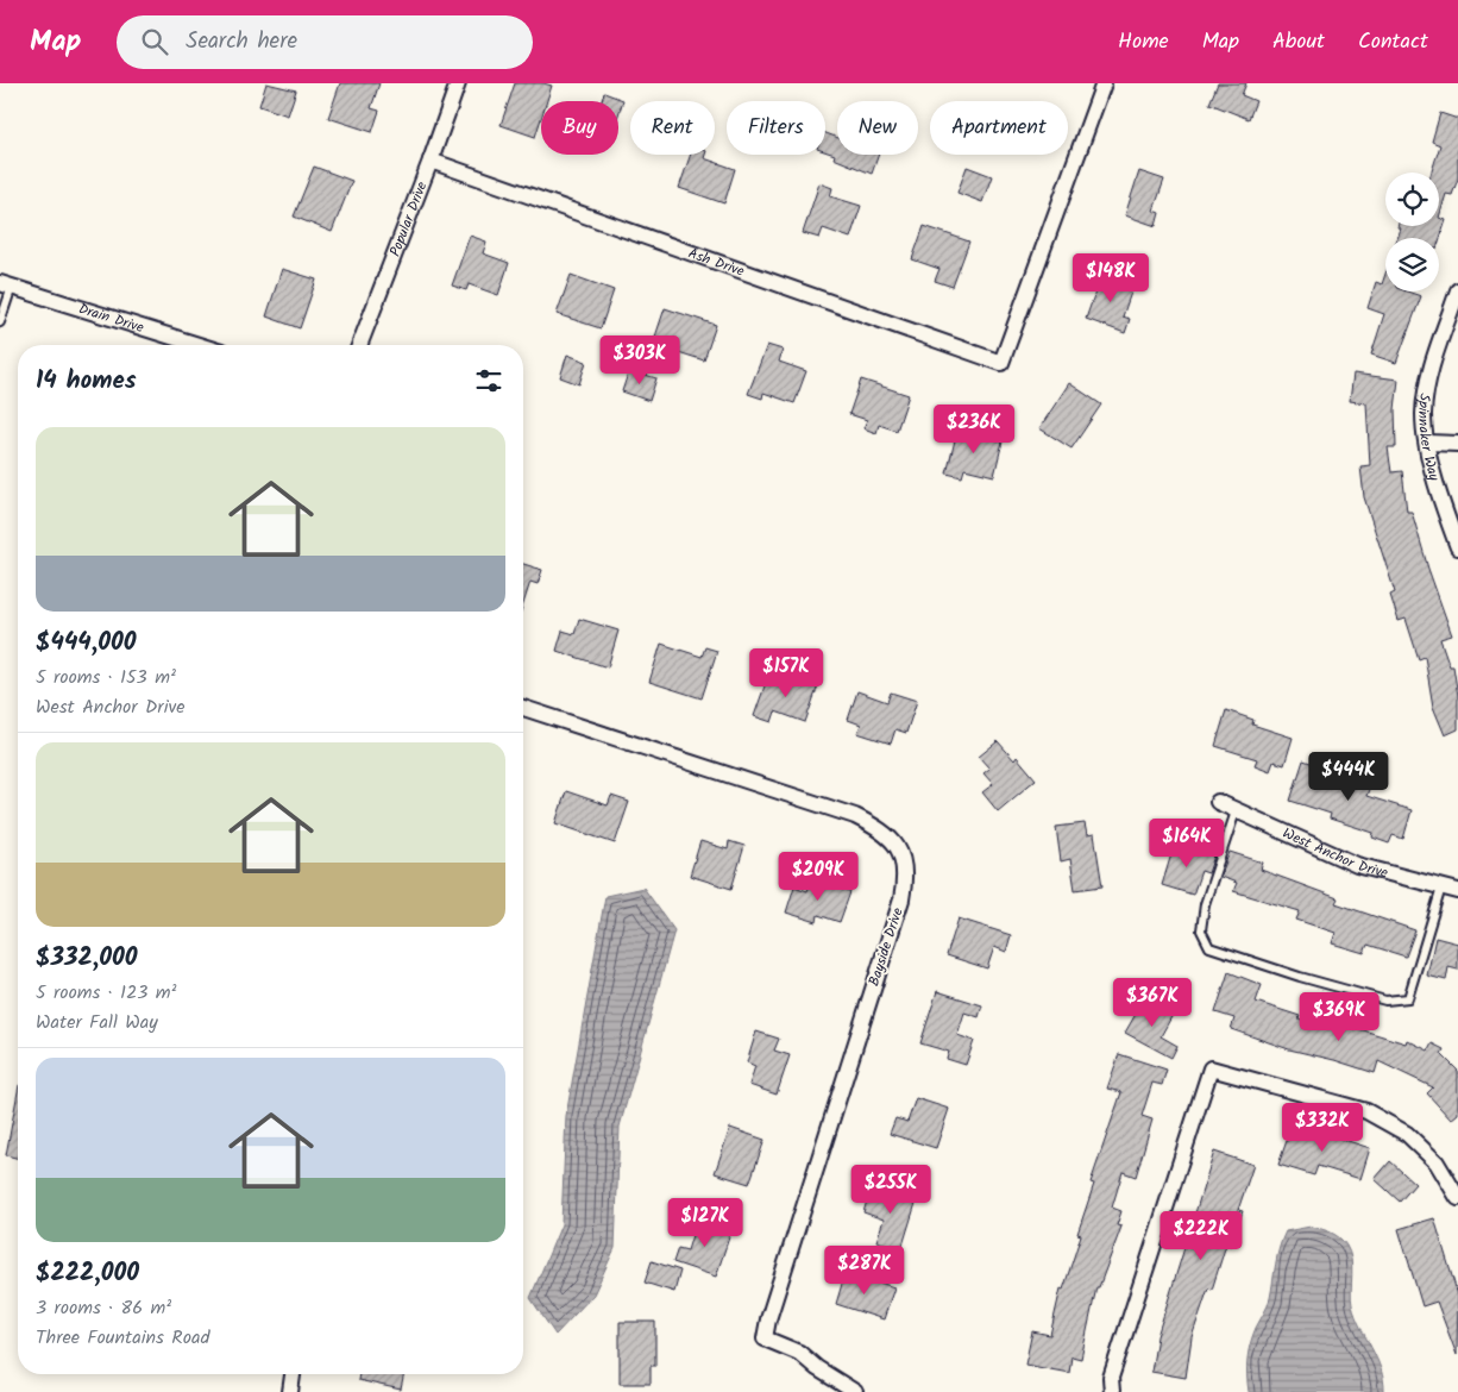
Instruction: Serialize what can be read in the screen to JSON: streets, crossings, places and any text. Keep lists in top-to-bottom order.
{
  "streets": {
    "street": [
      "Popular Drive",
      "Ash Drive",
      "Drain Drive",
      "Spinnaker Way",
      "West Anchor Drive",
      "Bayside Drive"
    ]
  },
  "crossings": [
    ["Popular Drive", "Ash Drive"]
  ],
  "page": {
    "header": "Map",
    "search": "Search here",
    "nav": [
      "Home",
      "Map",
      "About",
      "Contact"
    ],
    "chip": [
      "Buy",
      "Rent",
      "Filters",
      "New",
      "Apartment"
    ],
    "price": [
      "$148K",
      "$303K",
      "$236K",
      "$157K",
      "$444K",
      "$164K",
      "$209K",
      "$367K",
      "$369K",
      "$332K",
      "$255K",
      "$127K",
      "$222K",
      "$287K"
    ],
    "heading": "14 homes",
    "list": [
      {
        "name": "$444,000",
        "note": "5 rooms · 153 m² · West Anchor Drive"
      },
      {
        "name": "$332,000",
        "note": "5 rooms · 123 m² · Water Fall Way"
      },
      {
        "name": "$222,000",
        "note": "3 rooms · 86 m² · Three Fountains Road"
      }
    ]
  }
}
